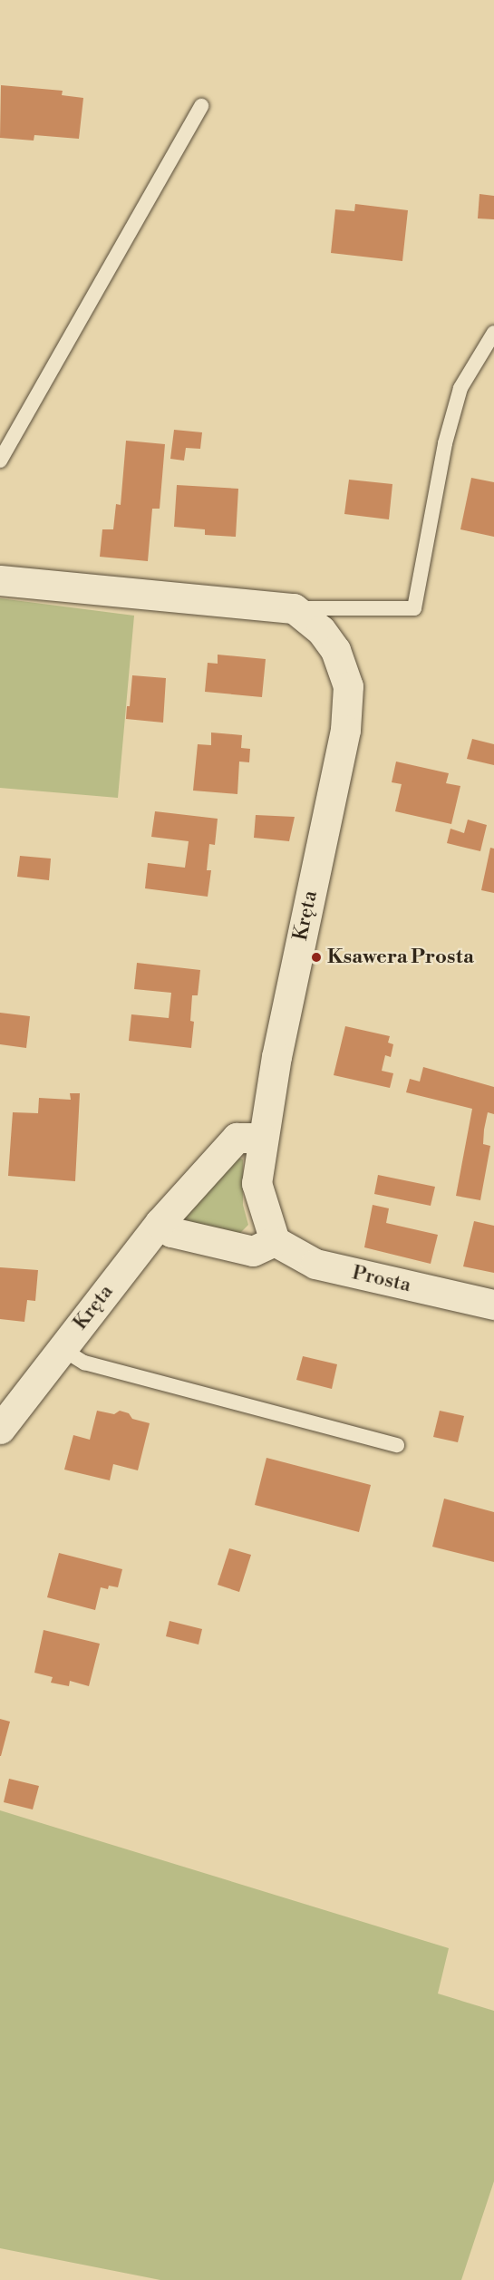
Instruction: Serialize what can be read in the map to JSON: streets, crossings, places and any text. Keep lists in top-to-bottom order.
{
  "streets": {
    "street": ["Kręta", "Prosta"]
  },
  "places": ["Ksawera Prosta"]
}
